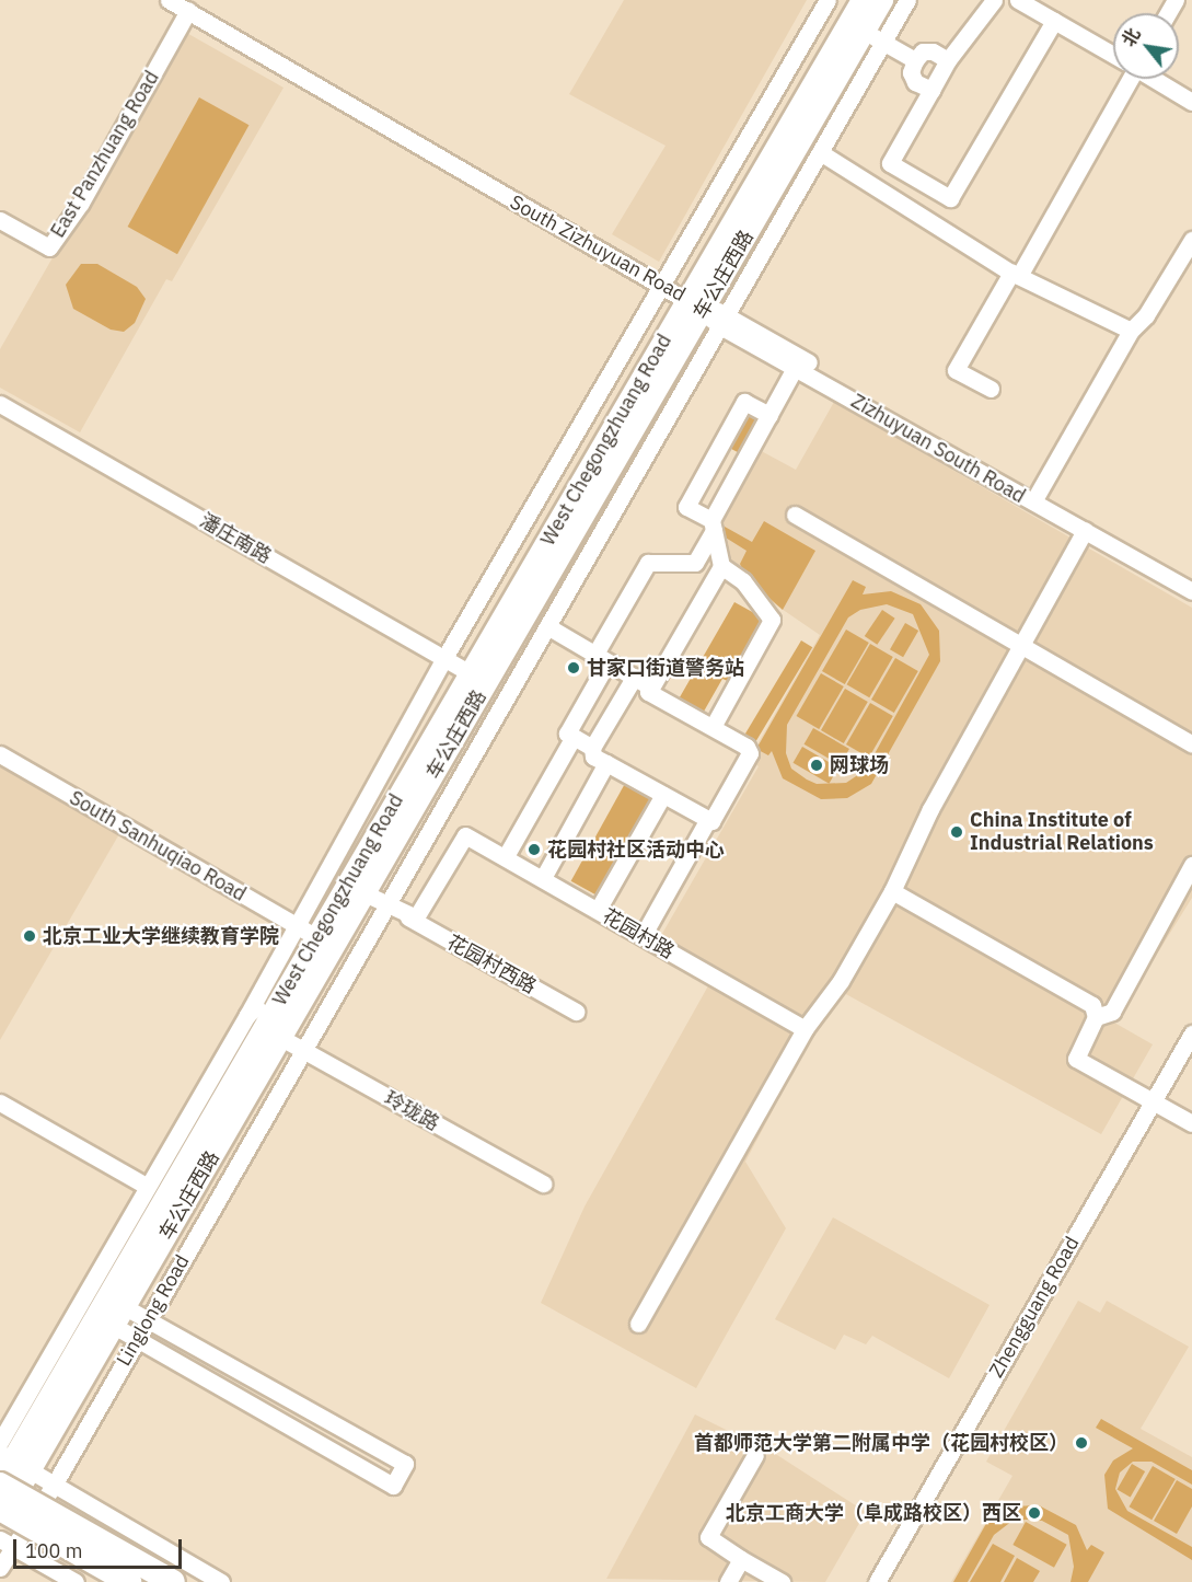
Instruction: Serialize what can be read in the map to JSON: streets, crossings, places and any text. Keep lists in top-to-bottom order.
{
  "streets": {
    "main road": ["车公庄西路", "West Chegongzhuang Road"],
    "street": [
      "East Panzhuang Road",
      "South Zizhuyuan Road",
      "Zizhuyuan South Road",
      "潘庄南路",
      "South Sanhuqiao Road",
      "花园村路",
      "花园村西路",
      "玲珑路",
      "Zhengguang Road",
      "Linglong Road"
    ]
  },
  "crossings": [
    ["East Panzhuang Road", "South Zizhuyuan Road"],
    ["South Zizhuyuan Road", "车公庄西路"],
    ["South Zizhuyuan Road", "West Chegongzhuang Road"],
    ["South Zizhuyuan Road", "Zizhuyuan South Road"],
    ["车公庄西路", "West Chegongzhuang Road"],
    ["车公庄西路", "Zizhuyuan South Road"],
    ["车公庄西路", "花园村西路"],
    ["车公庄西路", "玲珑路"],
    ["West Chegongzhuang Road", "Zizhuyuan South Road"],
    ["West Chegongzhuang Road", "潘庄南路"],
    ["West Chegongzhuang Road", "South Sanhuqiao Road"],
    ["Zizhuyuan South Road", "Linglong Road"],
    ["花园村路", "花园村西路"],
    ["花园村西路", "Linglong Road"],
    ["玲珑路", "Linglong Road"]
  ],
  "places": [
    "甘家口街道警务站",
    "网球场",
    "China Institute of Industrial Relations",
    "花园村社区活动中心",
    "北京工业大学继续教育学院",
    "首都师范大学第二附属中学（花园村校区）",
    "北京工商大学（阜成路校区）西区"
  ],
  "scale_bar": "100 m",
  "north": "top left"
}
